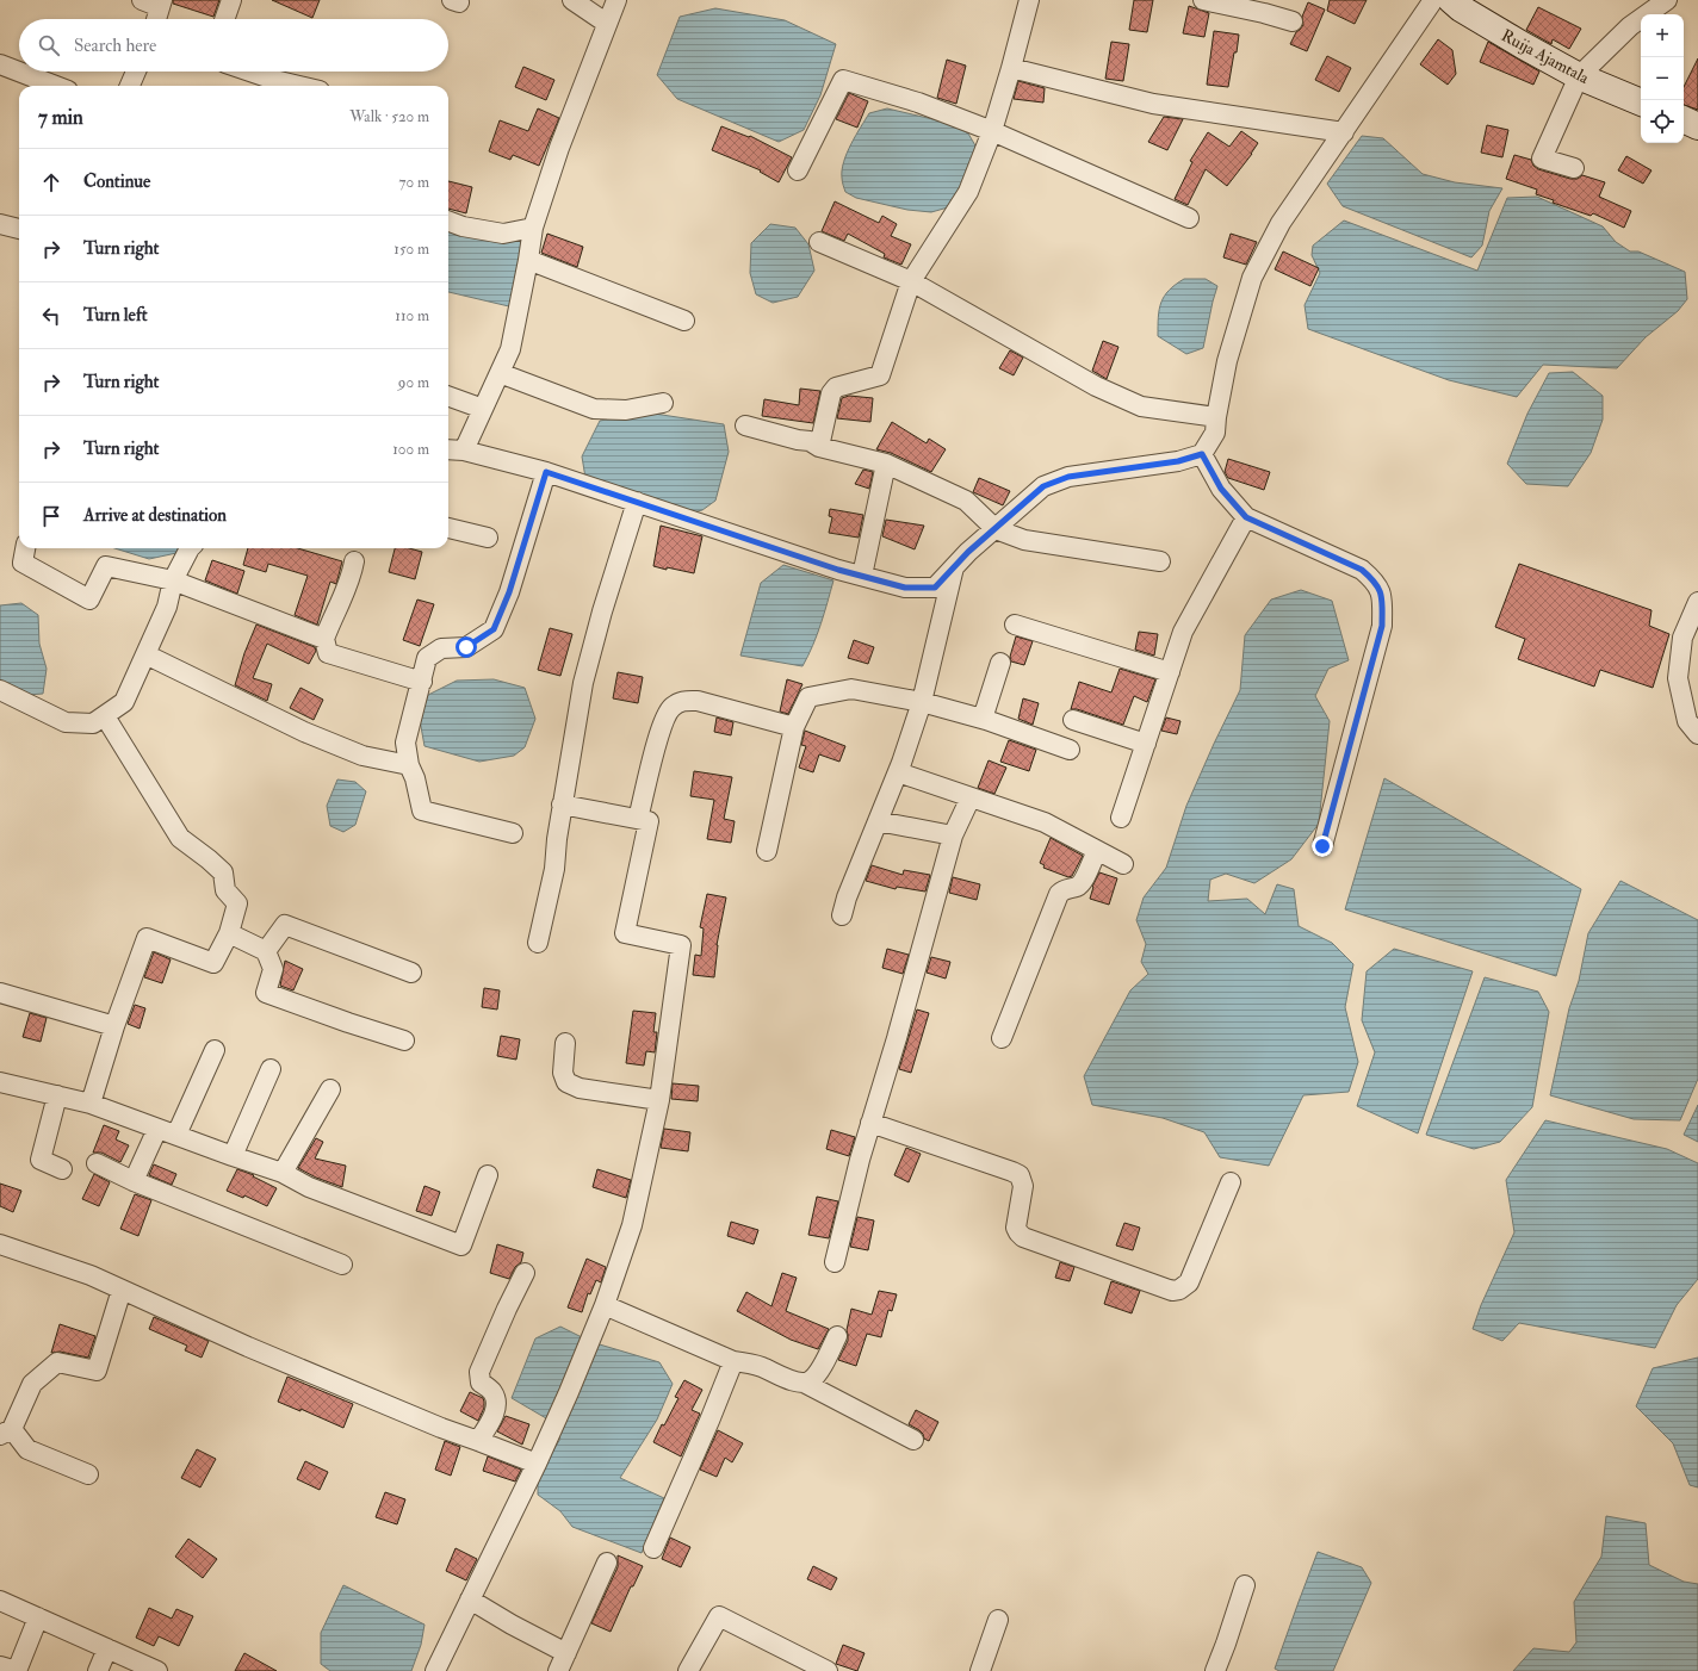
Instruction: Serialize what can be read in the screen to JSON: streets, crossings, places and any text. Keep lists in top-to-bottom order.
{
  "streets": {
    "street": ["Ruija Ajamtala"]
  },
  "page": {
    "map_buttons": ["+", "−"],
    "search": "Search here",
    "heading": ["7 min", "Walk · 520 m"],
    "list": [
      ["Continue", "70 m"],
      ["Turn right", "150 m"],
      ["Turn left", "110 m"],
      ["Turn right", "90 m"],
      ["Turn right", "100 m"],
      "Arrive at destination"
    ]
  }
}
